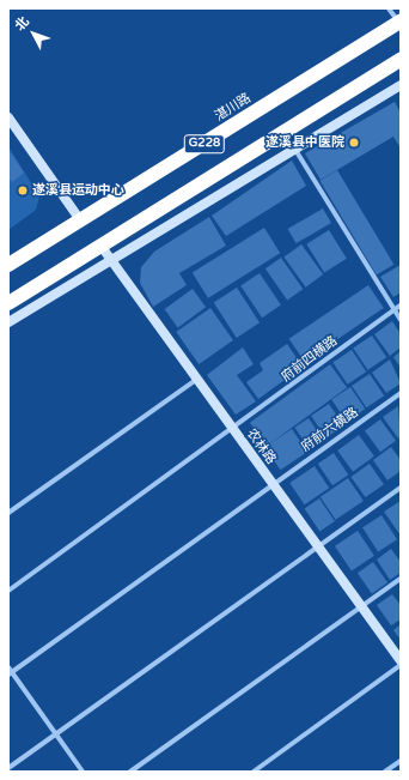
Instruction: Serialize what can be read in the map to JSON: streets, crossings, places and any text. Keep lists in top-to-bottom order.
{
  "streets": {
    "highway": ["湛川路", "G228"],
    "street": ["府前四横路", "府前六横路", "农林路"]
  },
  "crossings": [
    ["G228", "农林路"],
    ["府前四横路", "农林路"],
    ["府前六横路", "农林路"]
  ],
  "places": ["遂溪县中医院", "遂溪县运动中心"],
  "north": "top left"
}
